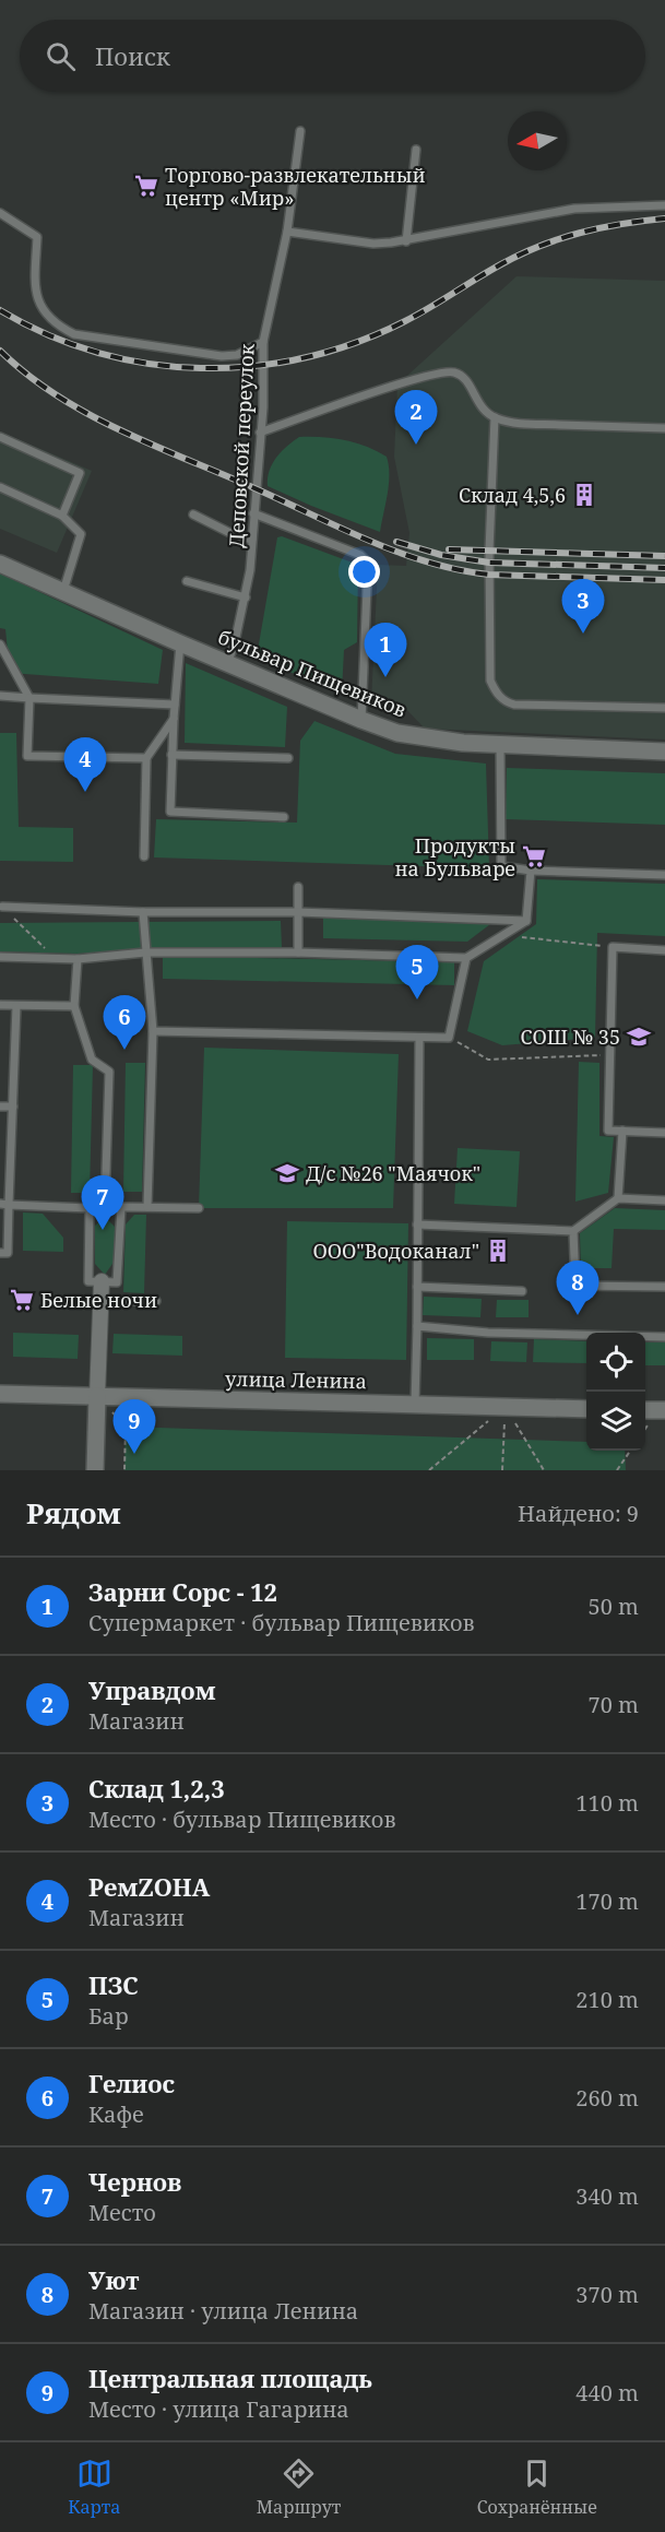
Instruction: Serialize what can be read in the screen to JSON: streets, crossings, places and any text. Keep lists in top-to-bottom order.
{
  "streets": {
    "main road": ["бульвар Пищевиков", "улица Ленина"],
    "lane": ["Деповской переулок"]
  },
  "crossings": [
    ["Деповской переулок", "бульвар Пищевиков"]
  ],
  "places": {
    "supermarket": ["Торгово-развлекательный центр «Мир»", "Продукты на Бульваре", "Белые ночи"],
    "building": ["Склад 4,5,6", "ООО\"Водоканал\""],
    "school or university": ["СОШ № 35", "Д/с №26 \"Маячок\""]
  },
  "north": "left",
  "page": {
    "search": "Поиск",
    "pins": [
      "2",
      "3",
      "1",
      "4",
      "5",
      "6",
      "7",
      "8",
      "9"
    ],
    "heading": ["Рядом", "Найдено: 9"],
    "list": [
      {
        "mark": "1",
        "name": "Зарни Сорс - 12",
        "note": "Супермаркет · бульвар Пищевиков",
        "value": "50 m"
      },
      {
        "mark": "2",
        "name": "Управдом",
        "note": "Магазин",
        "value": "70 m"
      },
      {
        "mark": "3",
        "name": "Склад 1,2,3",
        "note": "Место · бульвар Пищевиков",
        "value": "110 m"
      },
      {
        "mark": "4",
        "name": "РемZОНА",
        "note": "Магазин",
        "value": "170 m"
      },
      {
        "mark": "5",
        "name": "ПЗС",
        "note": "Бар",
        "value": "210 m"
      },
      {
        "mark": "6",
        "name": "Гелиос",
        "note": "Кафе",
        "value": "260 m"
      },
      {
        "mark": "7",
        "name": "Чернов",
        "note": "Место",
        "value": "340 m"
      },
      {
        "mark": "8",
        "name": "Уют",
        "note": "Магазин · улица Ленина",
        "value": "370 m"
      },
      {
        "mark": "9",
        "name": "Центральная площадь",
        "note": "Место · улица Гагарина",
        "value": "440 m"
      }
    ],
    "nav": ["Карта", "Маршрут", "Сохранённые"]
  }
}
